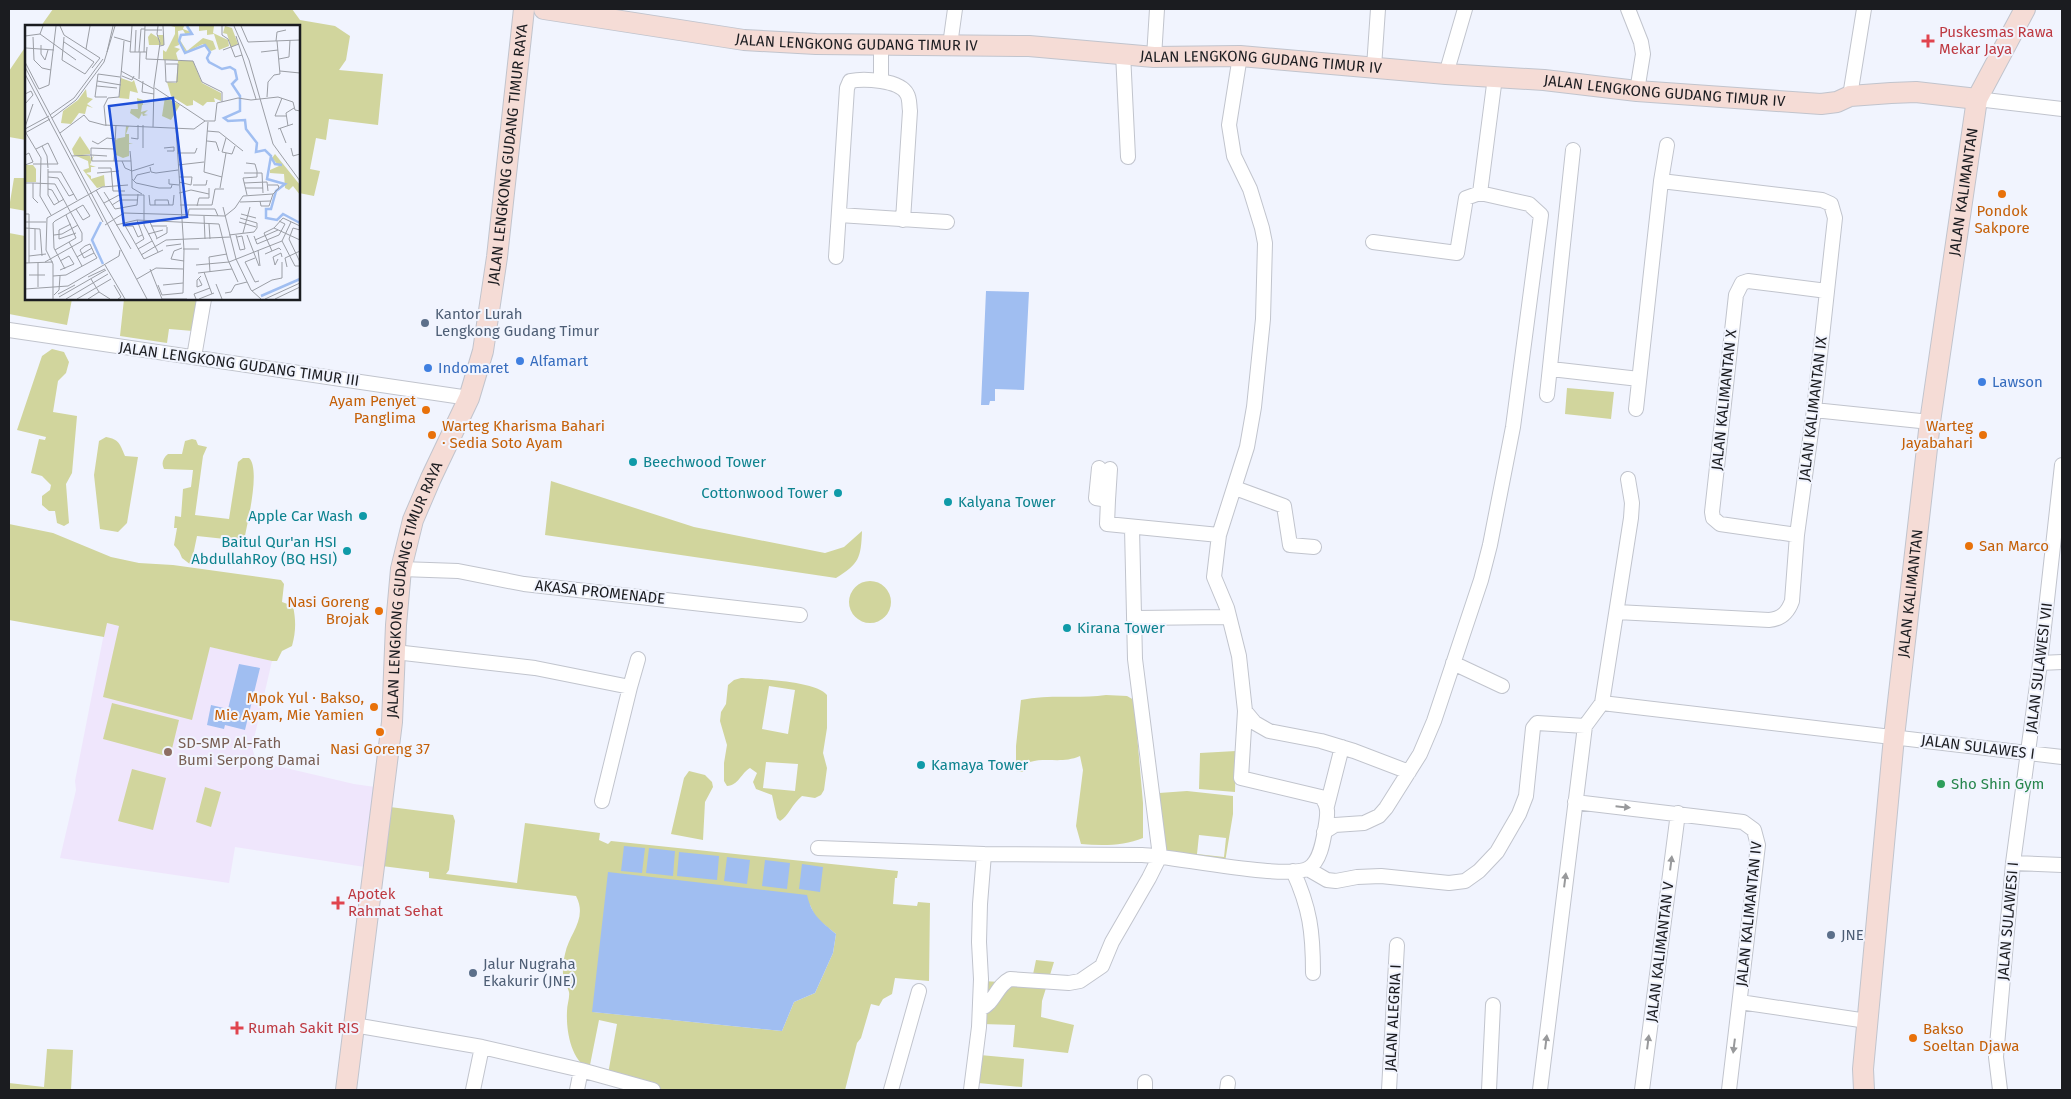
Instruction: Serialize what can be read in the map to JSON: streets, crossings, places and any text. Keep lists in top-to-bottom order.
{
  "streets": {
    "street": [
      "JALAN LENGKONG GUDANG TIMUR IV",
      "JALAN LENGKONG GUDANG TIMUR RAYA",
      "JALAN KALIMANTAN",
      "JALAN LENGKONG GUDANG TIMUR III",
      "JALAN KALIMANTAN X",
      "JALAN KALIMANTAN IX",
      "AKASA PROMENADE",
      "JALAN SULAWESI VII",
      "JALAN SULAWES I",
      "JALAN KALIMANTAN IV",
      "JALAN SULAWESI I",
      "JALAN KALIMANTAN V",
      "JALAN ALEGRIA I"
    ]
  },
  "crossings": [
    ["JALAN LENGKONG GUDANG TIMUR IV", "JALAN KALIMANTAN"],
    ["JALAN LENGKONG GUDANG TIMUR RAYA", "JALAN LENGKONG GUDANG TIMUR III"],
    ["JALAN LENGKONG GUDANG TIMUR RAYA", "AKASA PROMENADE"],
    ["JALAN KALIMANTAN", "JALAN SULAWES I"],
    ["JALAN KALIMANTAN X", "JALAN KALIMANTAN IX"],
    ["JALAN SULAWESI VII", "JALAN SULAWES I"],
    ["JALAN SULAWESI VII", "JALAN SULAWESI I"],
    ["JALAN SULAWES I", "JALAN SULAWESI I"],
    ["JALAN KALIMANTAN IV", "JALAN KALIMANTAN V"]
  ],
  "places": {
    "health": ["Puskesmas Rawa Mekar Jaya", "Apotek Rahmat Sehat", "Rumah Sakit RIS"],
    "other": [
      "Pondok Sakpore",
      "Kantor Lurah Lengkong Gudang Timur",
      "Alfamart",
      "Indomaret",
      "Lawson",
      "Ayam Penyet Panglima",
      "Warteg Kharisma Bahari · Sedia Soto Ayam",
      "Warteg Jayabahari",
      "Beechwood Tower",
      "Cottonwood Tower",
      "Kalyana Tower",
      "Apple Car Wash",
      "San Marco",
      "Baitul Qur'an HSI AbdullahRoy (BQ HSI)",
      "Nasi Goreng Brojak",
      "Kirana Tower",
      "Mpok Yul · Bakso, Mie Ayam, Mie Yamien",
      "Nasi Goreng 37",
      "SD-SMP Al-Fath Bumi Serpong Damai",
      "Kamaya Tower",
      "Sho Shin Gym",
      "JNE",
      "Jalur Nugraha Ekakurir (JNE)",
      "Bakso Soeltan Djawa"
    ]
  }
}
